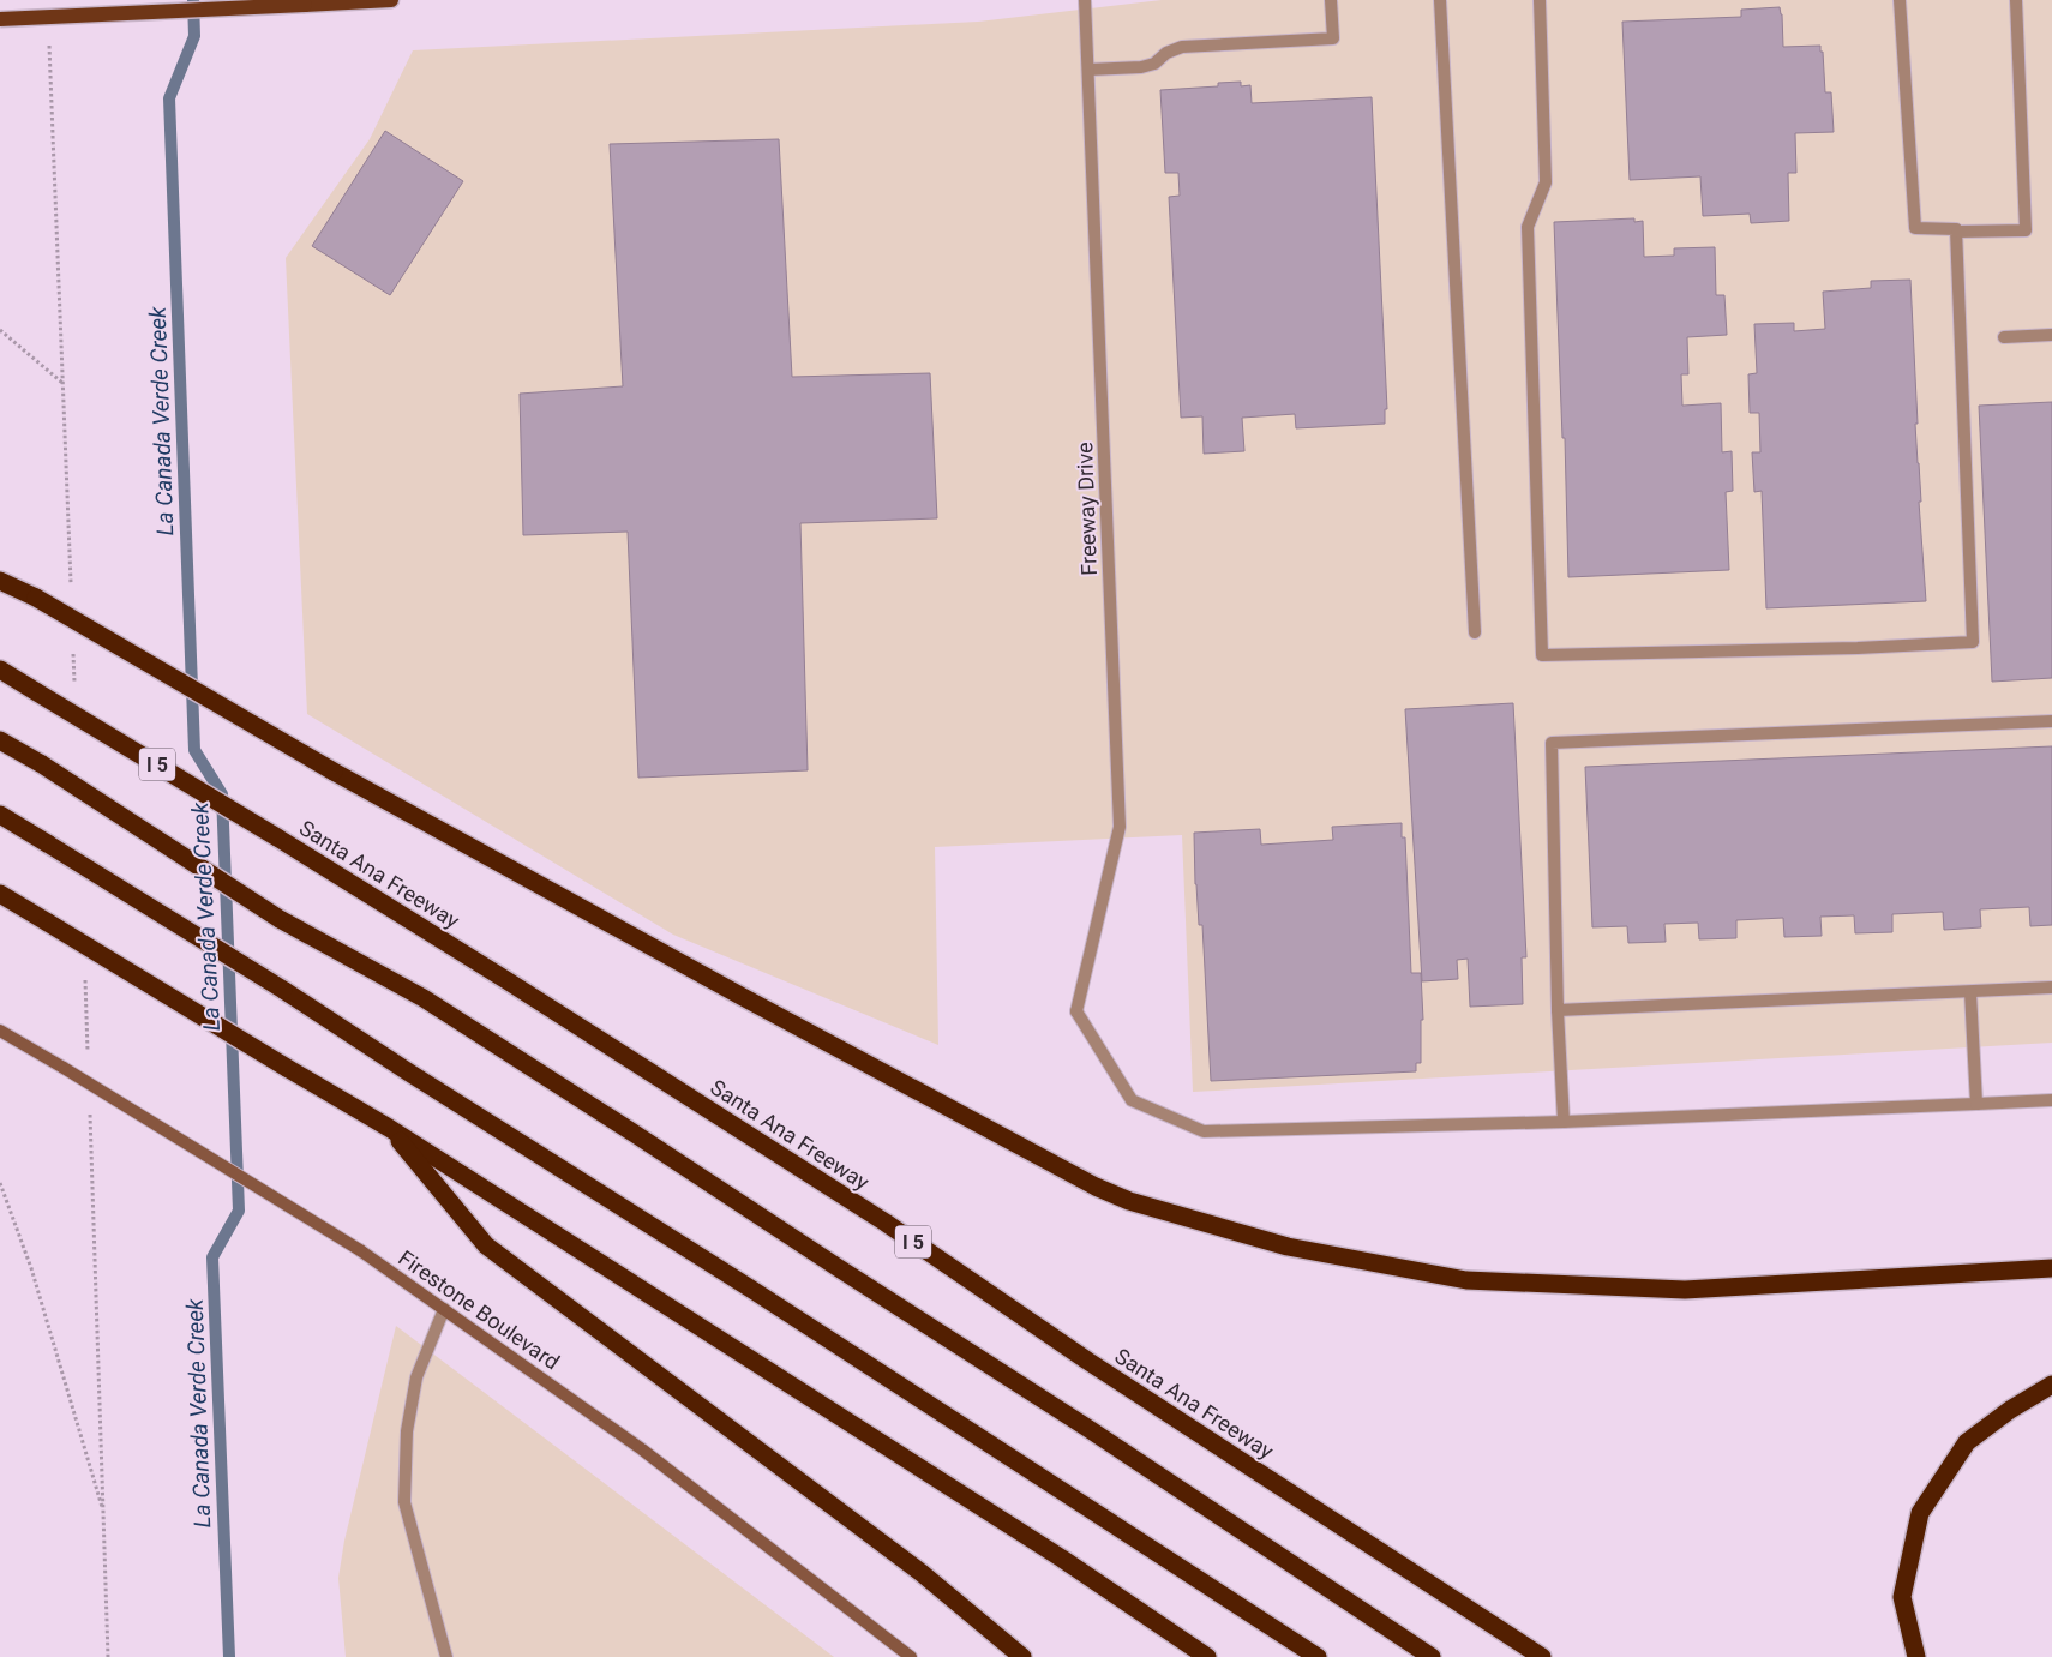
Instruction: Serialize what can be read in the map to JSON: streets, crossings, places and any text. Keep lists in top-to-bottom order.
{
  "streets": {
    "highway": ["I 5", "Santa Ana Freeway"],
    "street": ["Freeway Drive", "Firestone Boulevard"]
  },
  "water": ["La Canada Verde Creek"]
}
